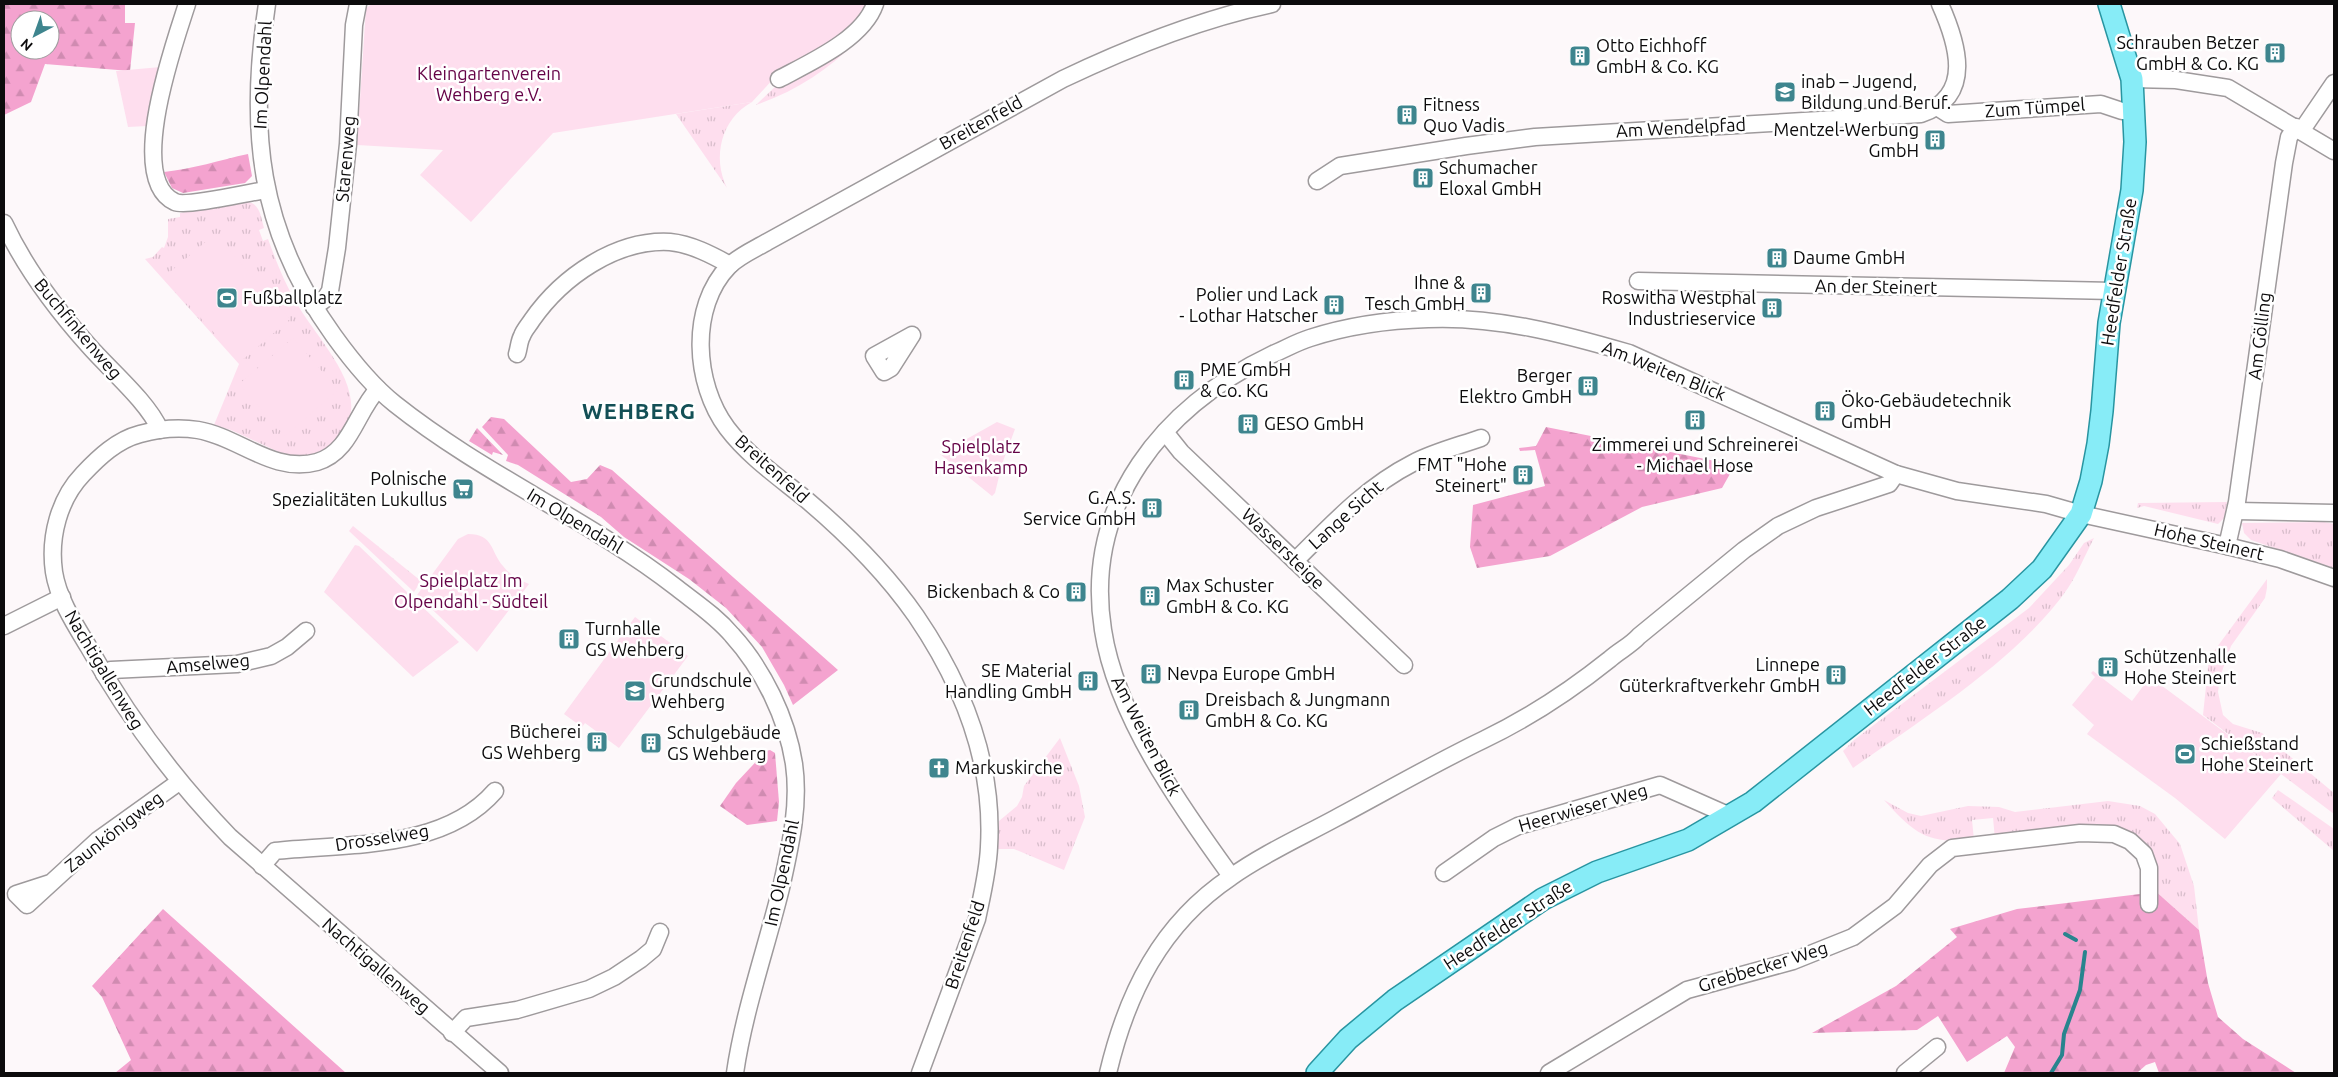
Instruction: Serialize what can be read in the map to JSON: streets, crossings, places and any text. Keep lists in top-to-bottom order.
{
  "streets": {
    "main road": ["Heedfelder Straße"],
    "street": [
      "Im Olpendahl",
      "Zum Tümpel",
      "Breitenfeld",
      "Am Wendelpfad",
      "Starenweg",
      "An der Steinert",
      "Buchfinkenweg",
      "Am Gölling",
      "Am Weiten Blick",
      "Lange Sicht",
      "Hohe Steinert",
      "Wassersteige",
      "Amselweg",
      "Nachtigallenweg",
      "Heerwieser Weg",
      "Zaunkönigweg",
      "Drosselweg",
      "Grebbecker Weg"
    ]
  },
  "crossings": [
    ["Im Olpendahl", "Starenweg"],
    ["Im Olpendahl", "Nachtigallenweg"],
    ["Zum Tümpel", "Am Wendelpfad"],
    ["Zum Tümpel", "Heedfelder Straße"],
    ["Heedfelder Straße", "An der Steinert"],
    ["Heedfelder Straße", "Am Weiten Blick"],
    ["Heedfelder Straße", "Hohe Steinert"],
    ["Heedfelder Straße", "Heerwieser Weg"],
    ["Buchfinkenweg", "Nachtigallenweg"],
    ["Am Gölling", "Hohe Steinert"],
    ["Am Weiten Blick", "Hohe Steinert"],
    ["Am Weiten Blick", "Wassersteige"],
    ["Lange Sicht", "Wassersteige"],
    ["Amselweg", "Nachtigallenweg"],
    ["Nachtigallenweg", "Zaunkönigweg"],
    ["Nachtigallenweg", "Drosselweg"]
  ],
  "districts": ["WEHBERG"],
  "parks": ["Kleingartenverein Wehberg e.V.", "Spielplatz Hasenkamp", "Spielplatz Im Olpendahl - Südteil"],
  "places": {
    "building": [
      "Schrauben Betzer GmbH & Co. KG",
      "Otto Eichhoff GmbH & Co. KG",
      "Fitness Quo Vadis",
      "Mentzel-Werbung GmbH",
      "Schumacher Eloxal GmbH",
      "Daume GmbH",
      "Ihne & Tesch GmbH",
      "Polier und Lack - Lothar Hatscher",
      "Roswitha Westphal Industrieservice",
      "PME GmbH & Co. KG",
      "Berger Elektro GmbH",
      "Öko-Gebäudetechnik GmbH",
      "Zimmerei und Schreinerei - Michael Hose",
      "GESO GmbH",
      "FMT \"Hohe Steinert\"",
      "G.A.S. Service GmbH",
      "Bickenbach & Co",
      "Max Schuster GmbH & Co. KG",
      "Turnhalle GS Wehberg",
      "Schützenhalle Hohe Steinert",
      "Nevpa Europe GmbH",
      "Linnepe Güterkraftverkehr GmbH",
      "SE Material Handling GmbH",
      "Dreisbach & Jungmann GmbH & Co. KG",
      "Bücherei GS Wehberg",
      "Schulgebäude GS Wehberg"
    ],
    "school or university": ["inab – Jugend, Bildung und Beruf.", "Grundschule Wehberg"],
    "sports": ["Fußballplatz", "Schießstand Hohe Steinert"],
    "supermarket": ["Polnische Spezialitäten Lukullus"],
    "church": ["Markuskirche"]
  },
  "north": "bottom left"
}
